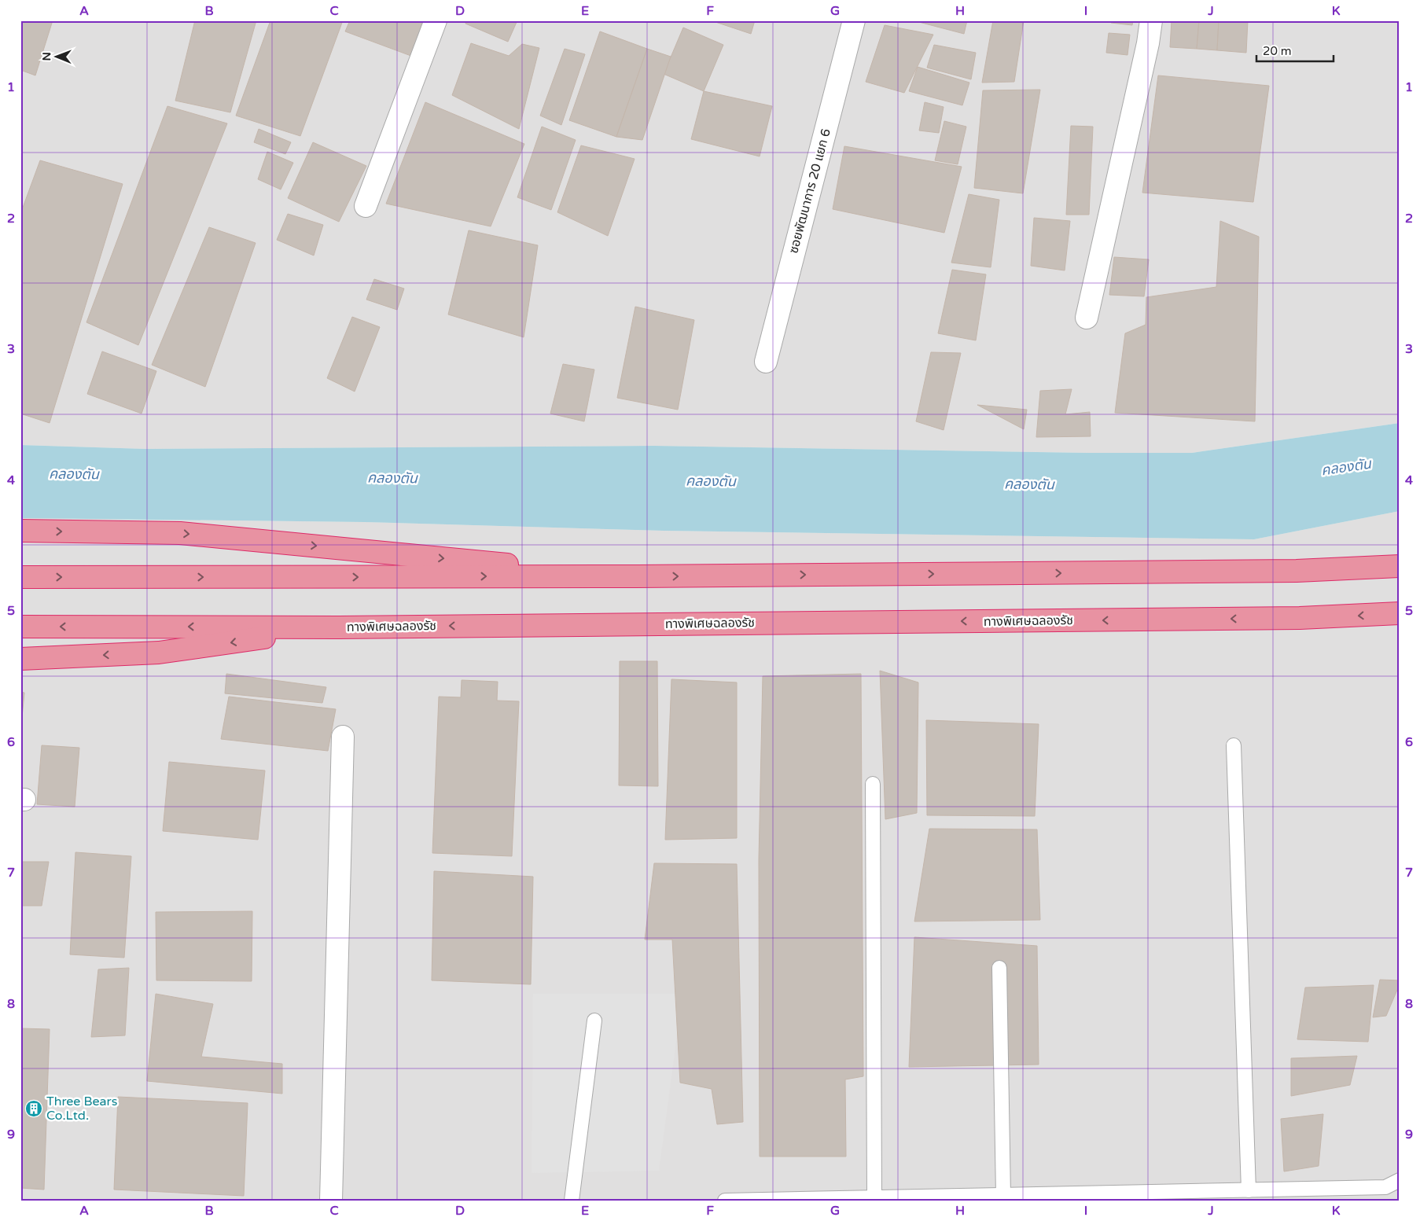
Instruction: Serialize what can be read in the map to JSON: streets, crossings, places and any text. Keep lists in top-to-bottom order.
{
  "streets": {
    "highway": ["ทางพิเศษฉลองรัช"],
    "street": ["ซอยพัฒนาการ 20 แยก 6"]
  },
  "water": ["คลองตัน"],
  "places": {
    "building": ["Three Bears Co.Ltd."]
  },
  "scale_bar": "20 m",
  "north": "left",
  "grid": {
    "columns": [
      "A",
      "B",
      "C",
      "D",
      "E",
      "F",
      "G",
      "H",
      "I",
      "J",
      "K"
    ],
    "rows": [
      "1",
      "2",
      "3",
      "4",
      "5",
      "6",
      "7",
      "8",
      "9"
    ]
  }
}
